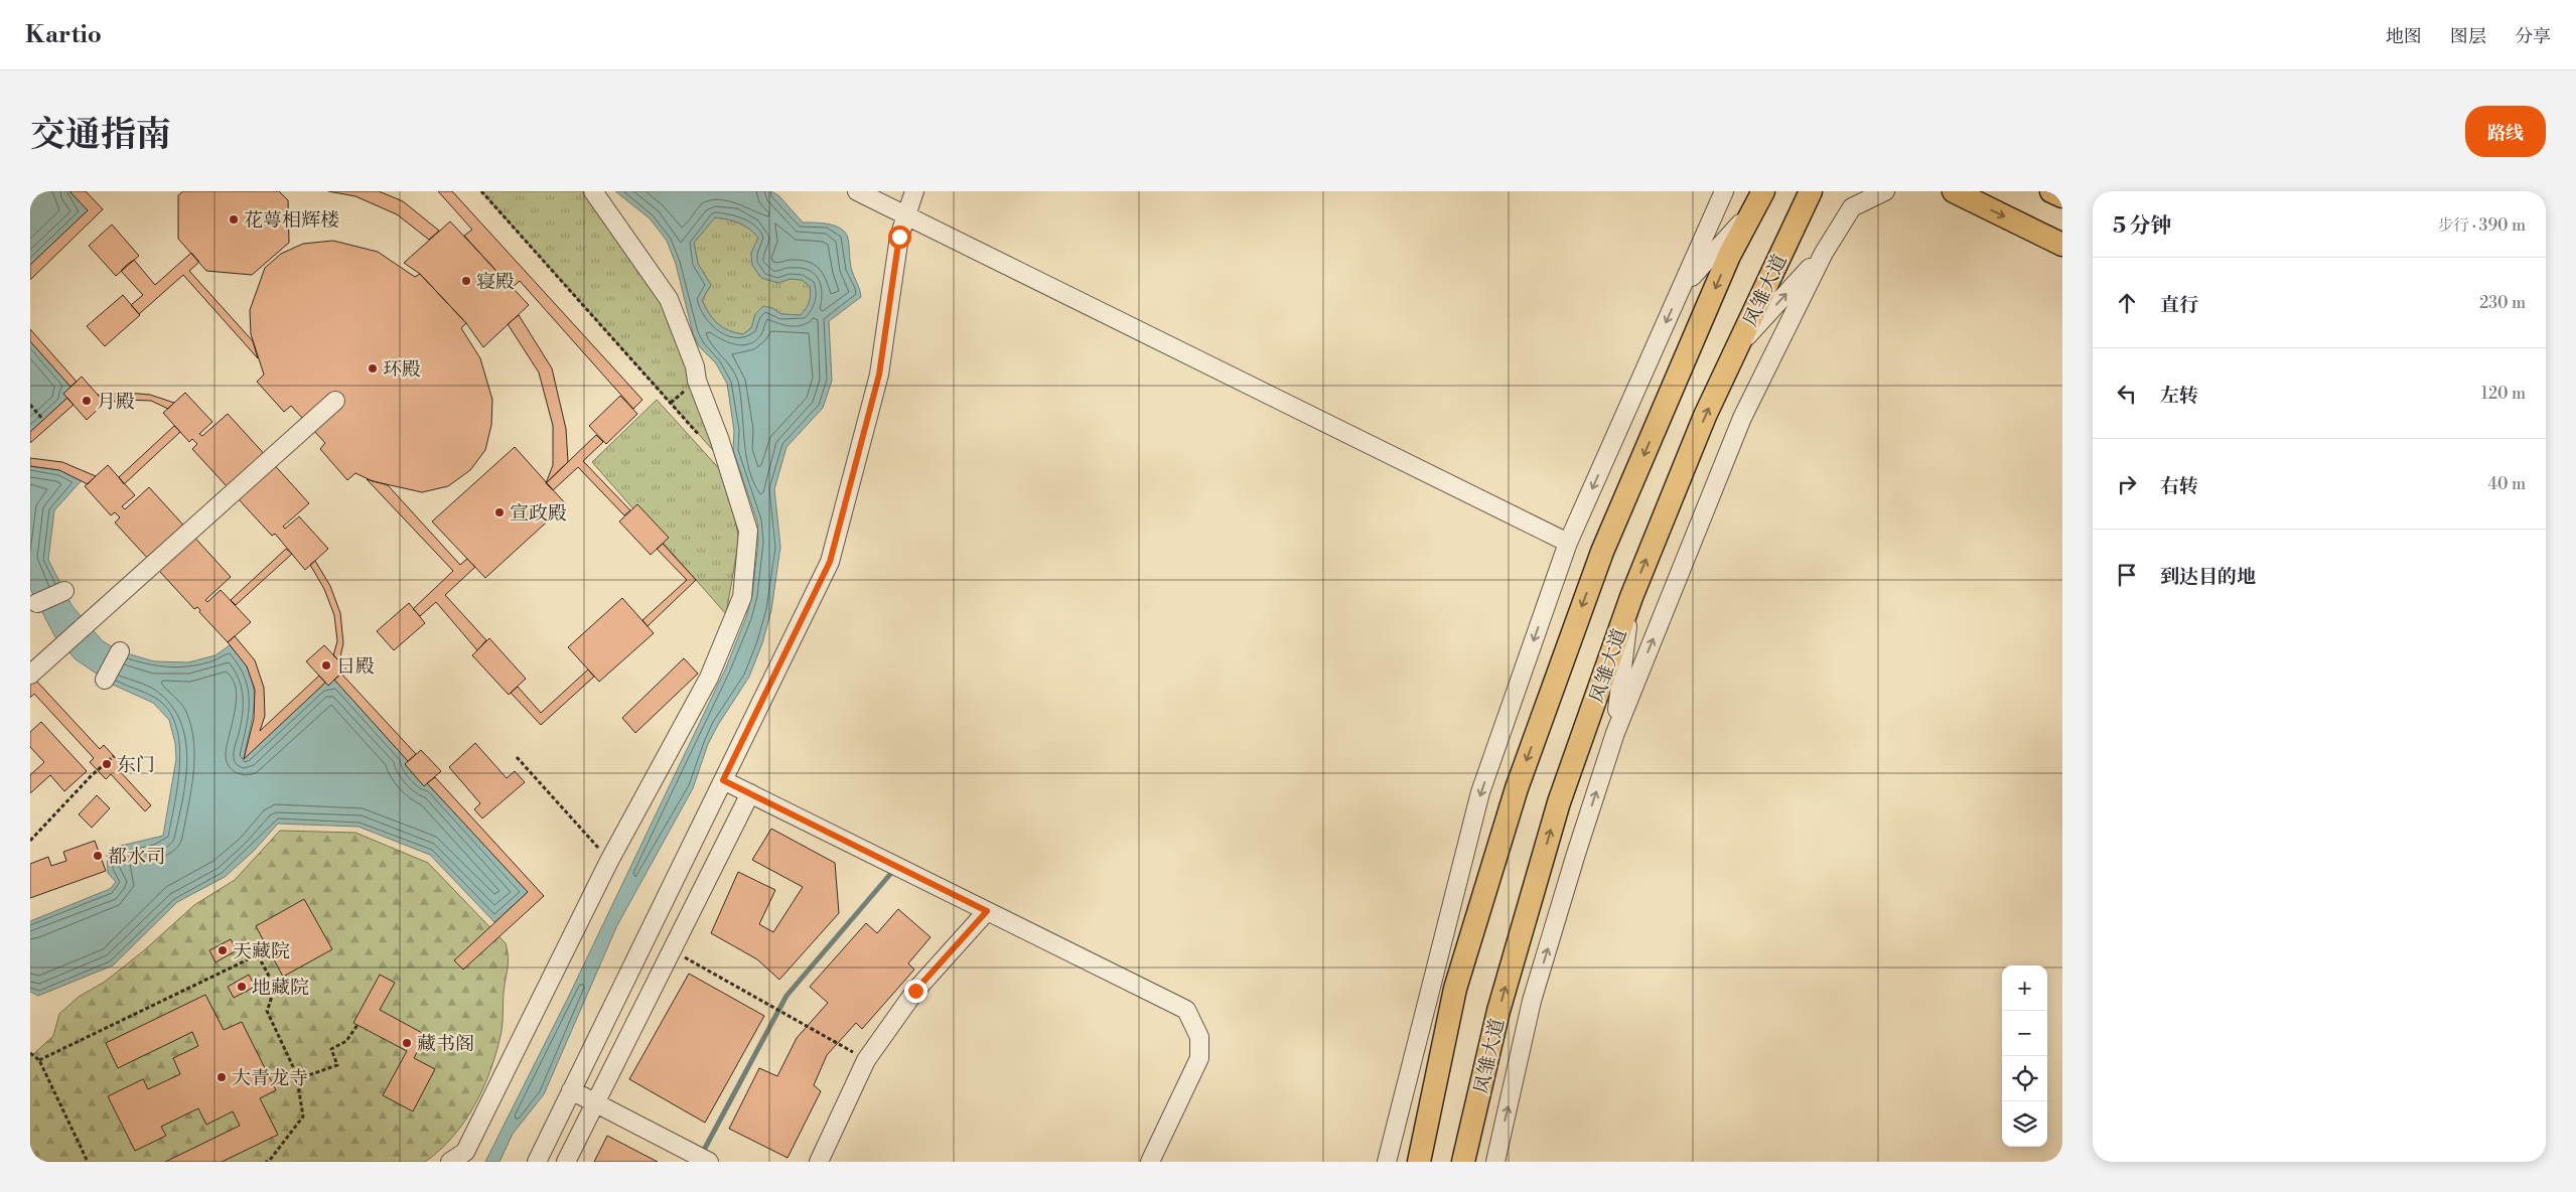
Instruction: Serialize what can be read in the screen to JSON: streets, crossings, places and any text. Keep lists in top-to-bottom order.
{
  "streets": {
    "main road": ["凤雏大道"]
  },
  "places": [
    "花萼相辉楼",
    "寝殿",
    "环殿",
    "月殿",
    "宣政殿",
    "日殿",
    "东门",
    "都水司",
    "天藏院",
    "地藏院",
    "藏书阁",
    "大青龙寺"
  ],
  "page": {
    "header": "Kartio",
    "nav": ["地图", "图层", "分享"],
    "title": "交通指南",
    "buttons": "路线",
    "heading": ["5 分钟", "步行 · 390 m"],
    "list": [
      ["直行", "230 m"],
      ["左转", "120 m"],
      ["右转", "40 m"],
      "到达目的地"
    ],
    "map_buttons": ["+", "−"]
  }
}
